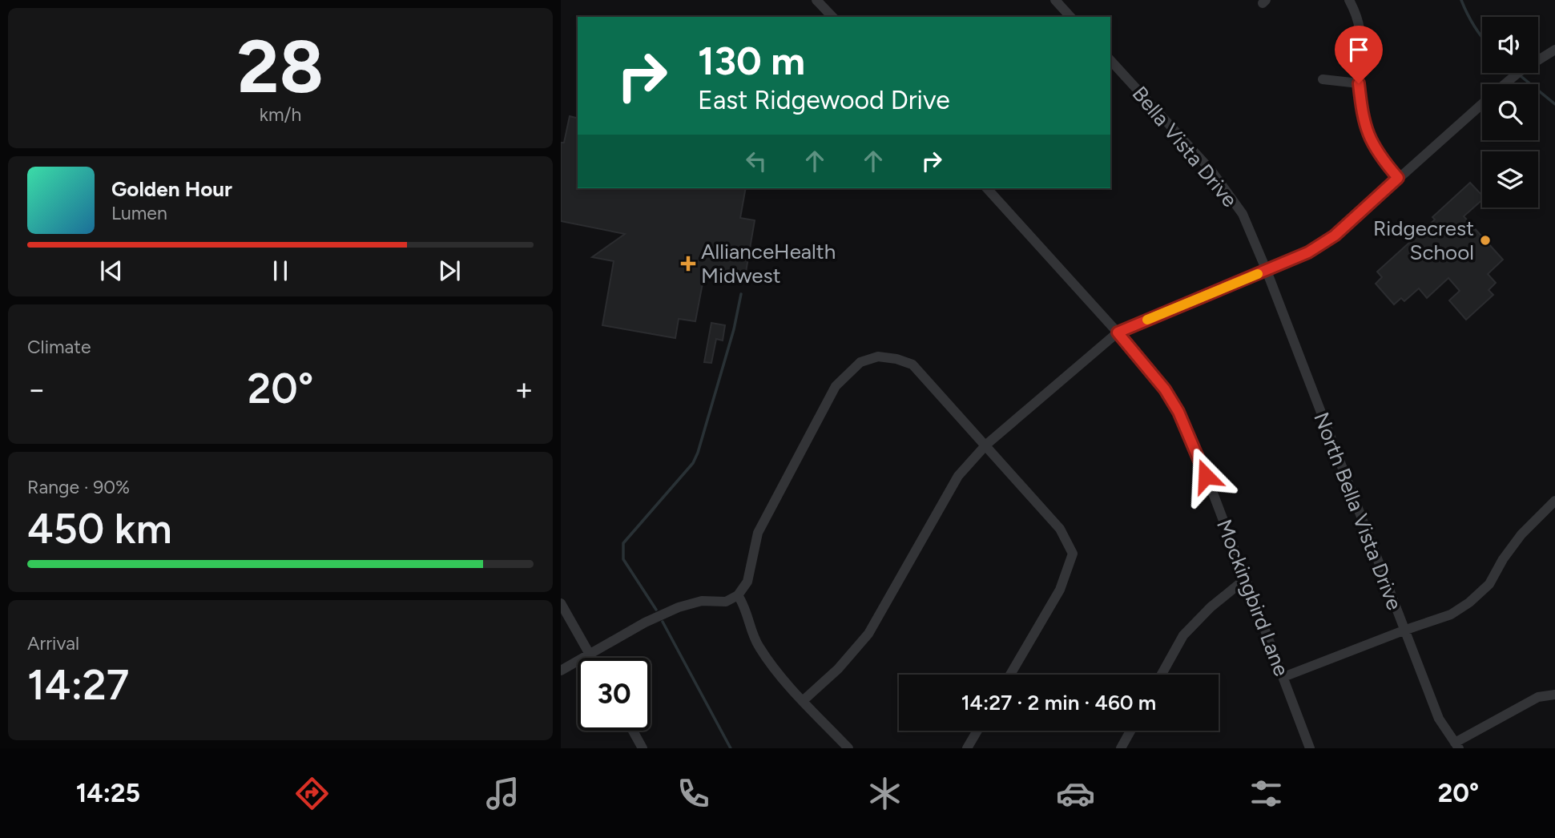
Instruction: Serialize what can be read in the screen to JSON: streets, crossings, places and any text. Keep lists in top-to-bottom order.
{
  "streets": {
    "street": ["Bella Vista Drive", "North Bella Vista Drive", "Mockingbird Lane"]
  },
  "crossings": [
    ["Bella Vista Drive", "North Bella Vista Drive"]
  ],
  "places": {
    "other": ["Ridgecrest School"],
    "health": ["AllianceHealth Midwest"]
  },
  "page": {
    "tile": [
      ["28", "km/h"],
      "Climate",
      ["Range · 90%", "450 km"],
      ["Arrival", "14:27"]
    ],
    "turn": ["130 m", "East Ridgewood Drive"],
    "song": ["Golden Hour", "Lumen"],
    "heat": ["−", "20°", "+"],
    "limit": "30",
    "trip": "14:27 · 2 min · 460 m",
    "tabs": ["14:25", "20°"]
  }
}
